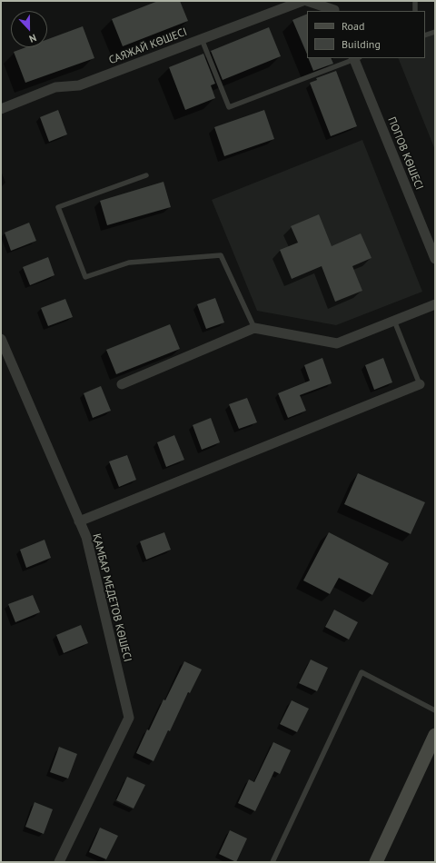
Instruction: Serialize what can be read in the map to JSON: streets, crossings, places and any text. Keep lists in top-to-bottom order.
{
  "streets": {
    "street": ["САЯЖАЙ КӨШЕСІ", "ПОПОВ КӨШЕСІ", "ҚАМБАР МЕДЕТОВ КӨШЕСІ"]
  },
  "legend": ["Road", "Building"],
  "north": "bottom"
}
